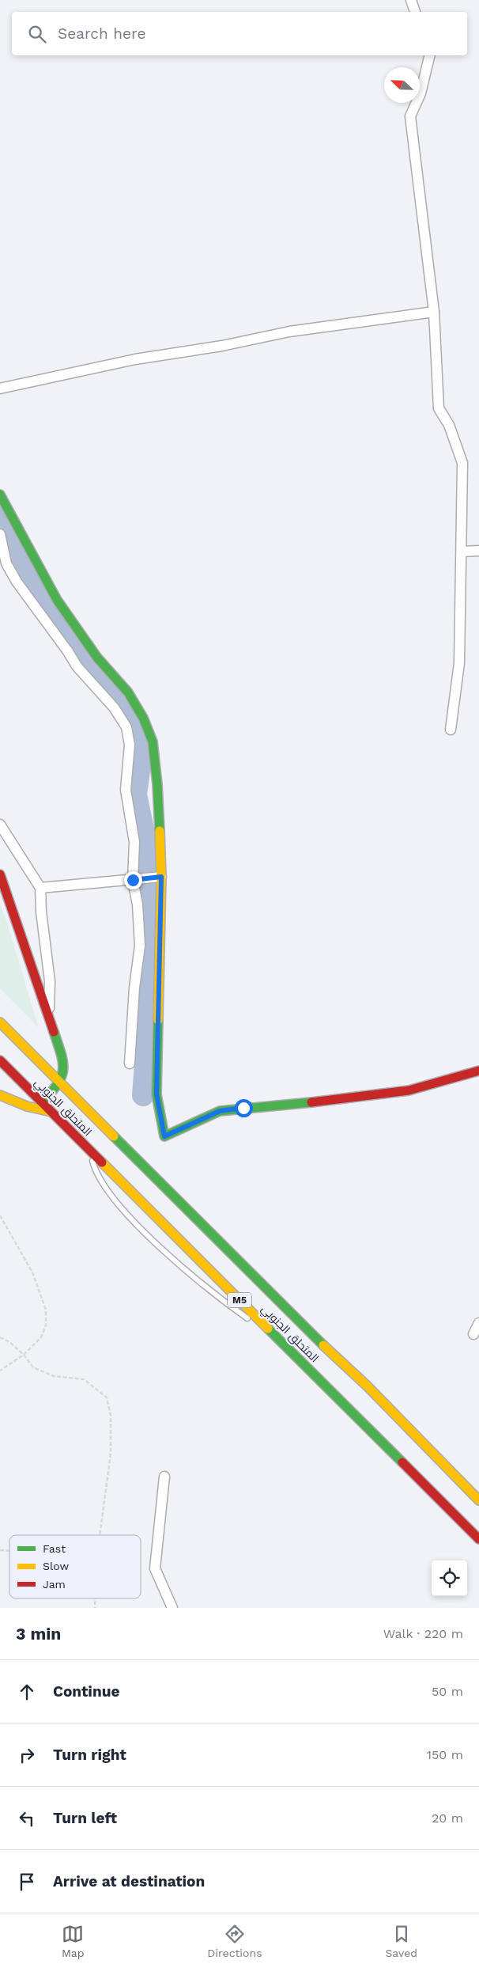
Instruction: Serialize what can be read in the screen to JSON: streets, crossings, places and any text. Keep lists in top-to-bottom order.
{
  "streets": {
    "main road": ["المتحلق الجنوبي", "M5"]
  },
  "legend": ["Fast", "Slow", "Jam"],
  "north": "top left",
  "page": {
    "search": "Search here",
    "heading": ["3 min", "Walk · 220 m"],
    "list": [
      ["Continue", "50 m"],
      ["Turn right", "150 m"],
      ["Turn left", "20 m"],
      "Arrive at destination"
    ],
    "nav": ["Map", "Directions", "Saved"]
  }
}
